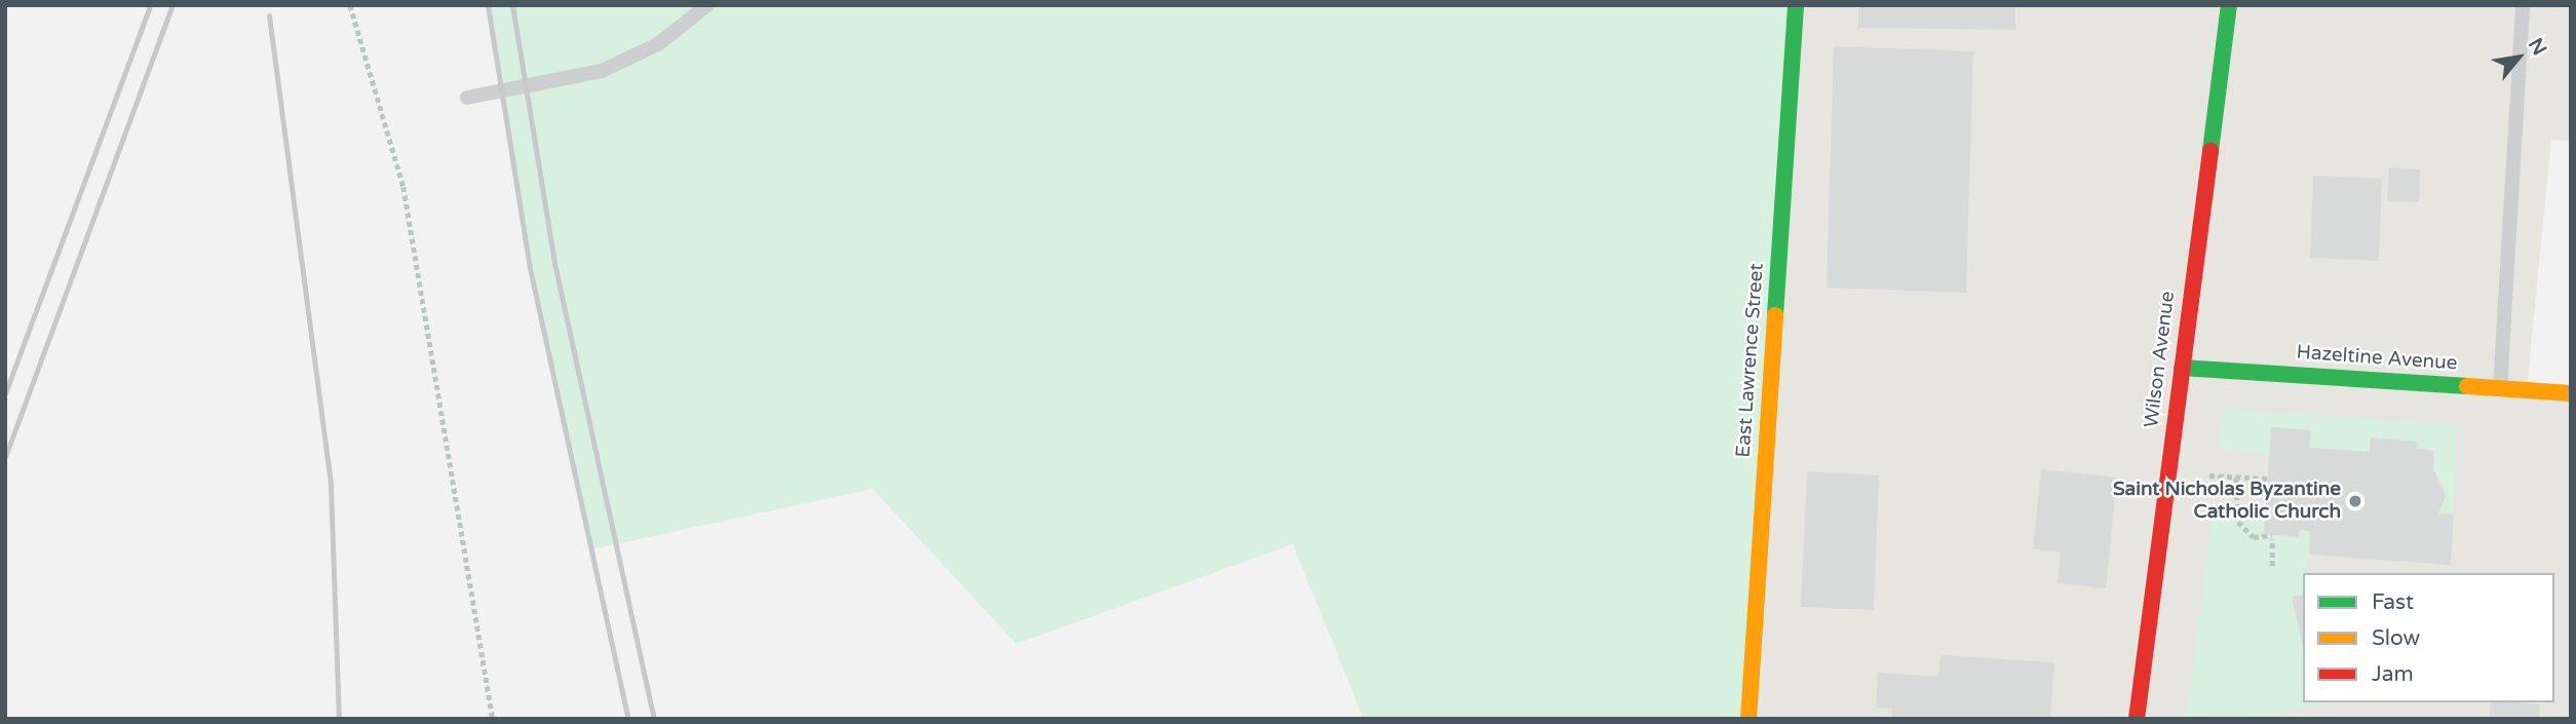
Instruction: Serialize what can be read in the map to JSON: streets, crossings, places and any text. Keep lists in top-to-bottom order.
{
  "streets": {
    "street": ["Hazeltine Avenue", "Wilson Avenue", "East Lawrence Street"]
  },
  "crossings": [
    ["Hazeltine Avenue", "Wilson Avenue"]
  ],
  "places": ["Saint Nicholas Byzantine Catholic Church"],
  "legend": ["Fast", "Slow", "Jam"],
  "north": "top right"
}
